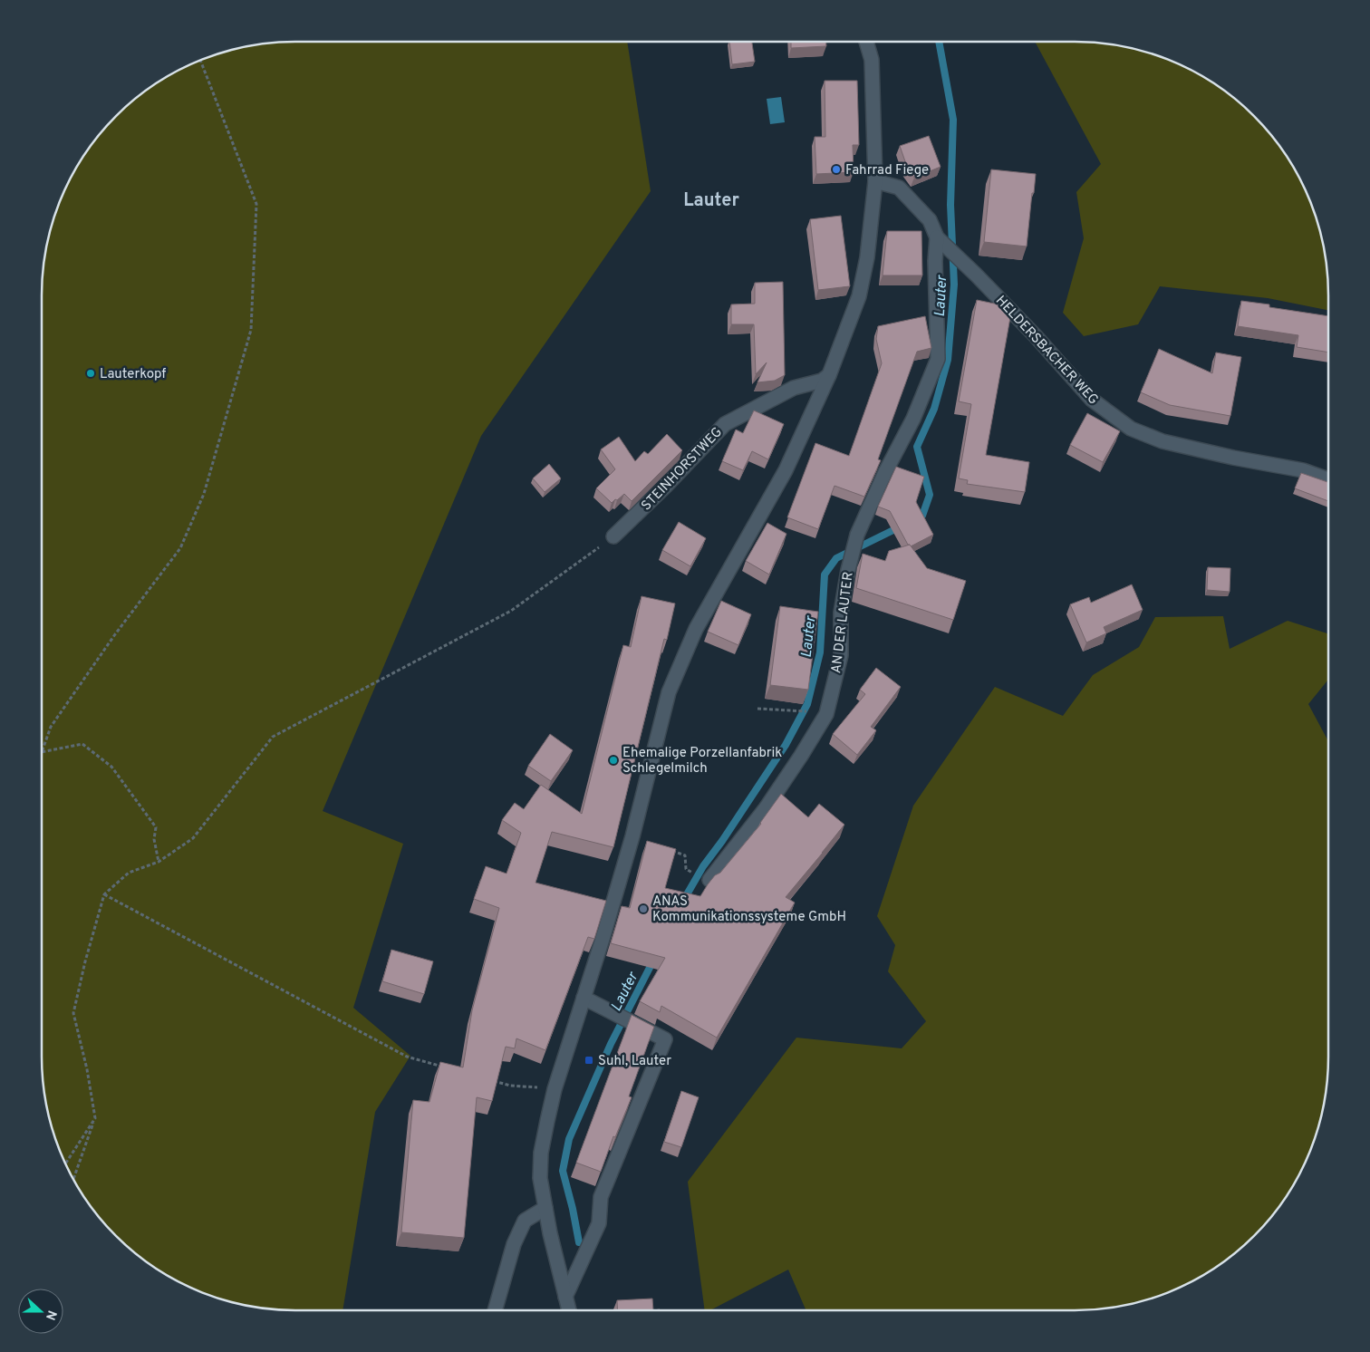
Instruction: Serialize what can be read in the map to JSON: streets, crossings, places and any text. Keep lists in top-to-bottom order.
{
  "streets": {
    "street": ["HELDERSBACHER WEG", "STEINHORSTWEG", "AN DER LAUTER"]
  },
  "crossings": [
    ["HELDERSBACHER WEG", "AN DER LAUTER"]
  ],
  "districts": ["Lauter"],
  "water": ["Lauter"],
  "places": {
    "other": [
      "Fahrrad Fiege",
      "Lauterkopf",
      "Ehemalige Porzellanfabrik Schlegelmilch",
      "ANAS Kommunikationssysteme GmbH"
    ],
    "transit": ["Suhl, Lauter"]
  },
  "north": "right"
}
